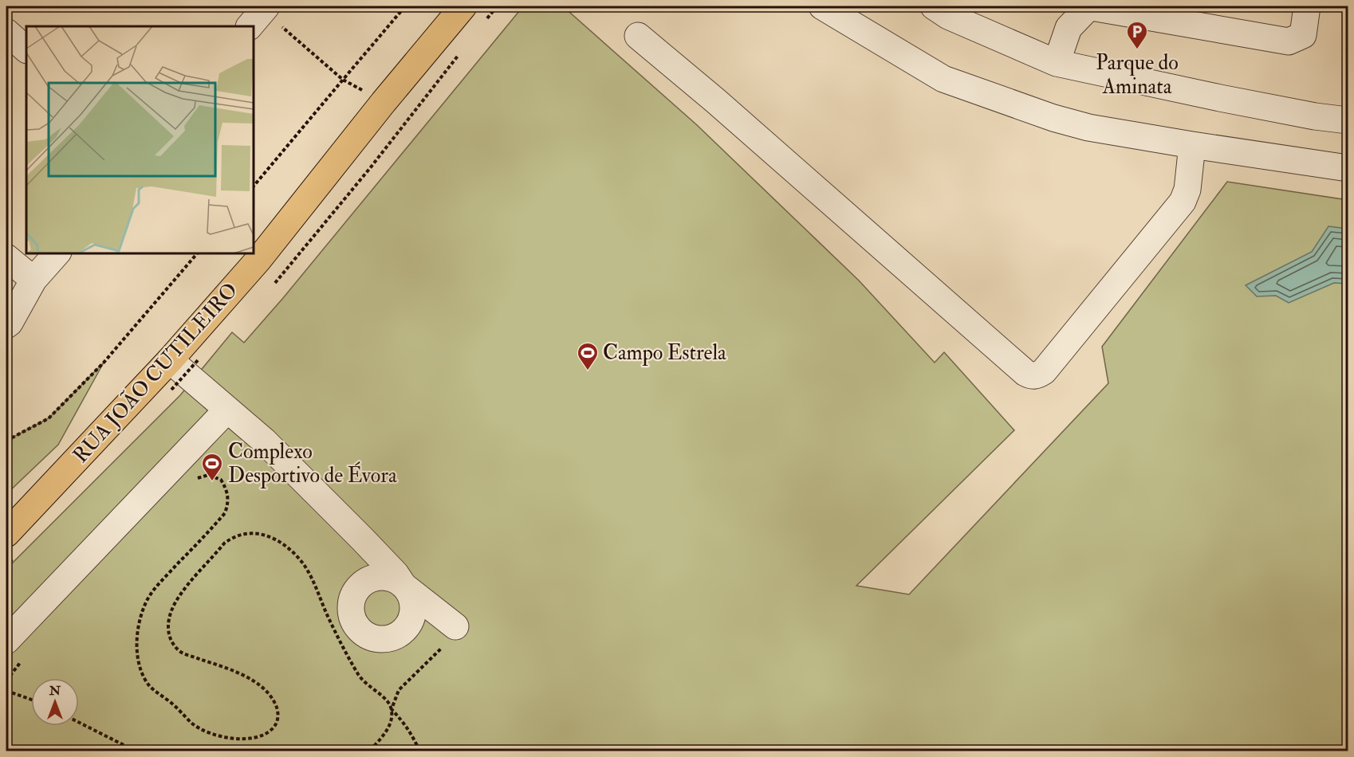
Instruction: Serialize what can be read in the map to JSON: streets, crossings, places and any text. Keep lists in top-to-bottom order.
{
  "streets": {
    "main road": ["RUA JOÃO CUTILEIRO"]
  },
  "places": {
    "parking": ["Parque do Aminata"],
    "sports": ["Campo Estrela", "Complexo Desportivo de Évora"]
  },
  "north": "top"
}
